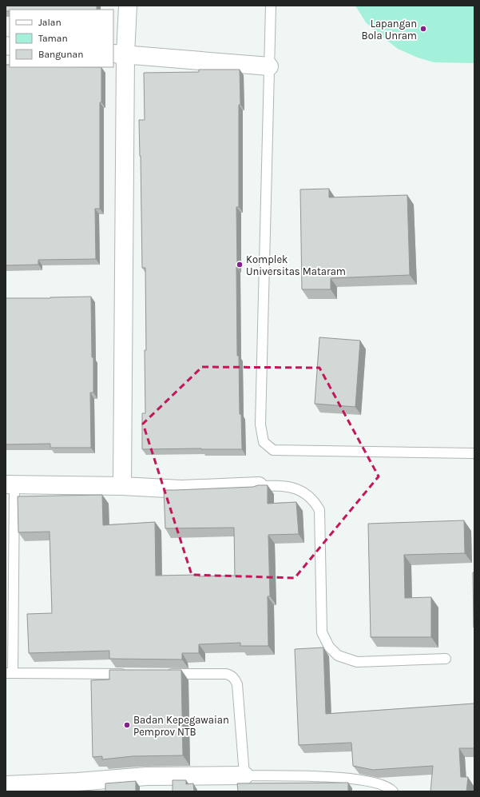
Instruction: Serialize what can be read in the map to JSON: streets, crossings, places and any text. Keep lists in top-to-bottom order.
{
  "places": ["Lapangan Bola Unram", "Komplek Universitas Mataram", "Badan Kepegawaian Pemprov NTB"],
  "legend": ["Jalan", "Taman", "Bangunan"]
}
